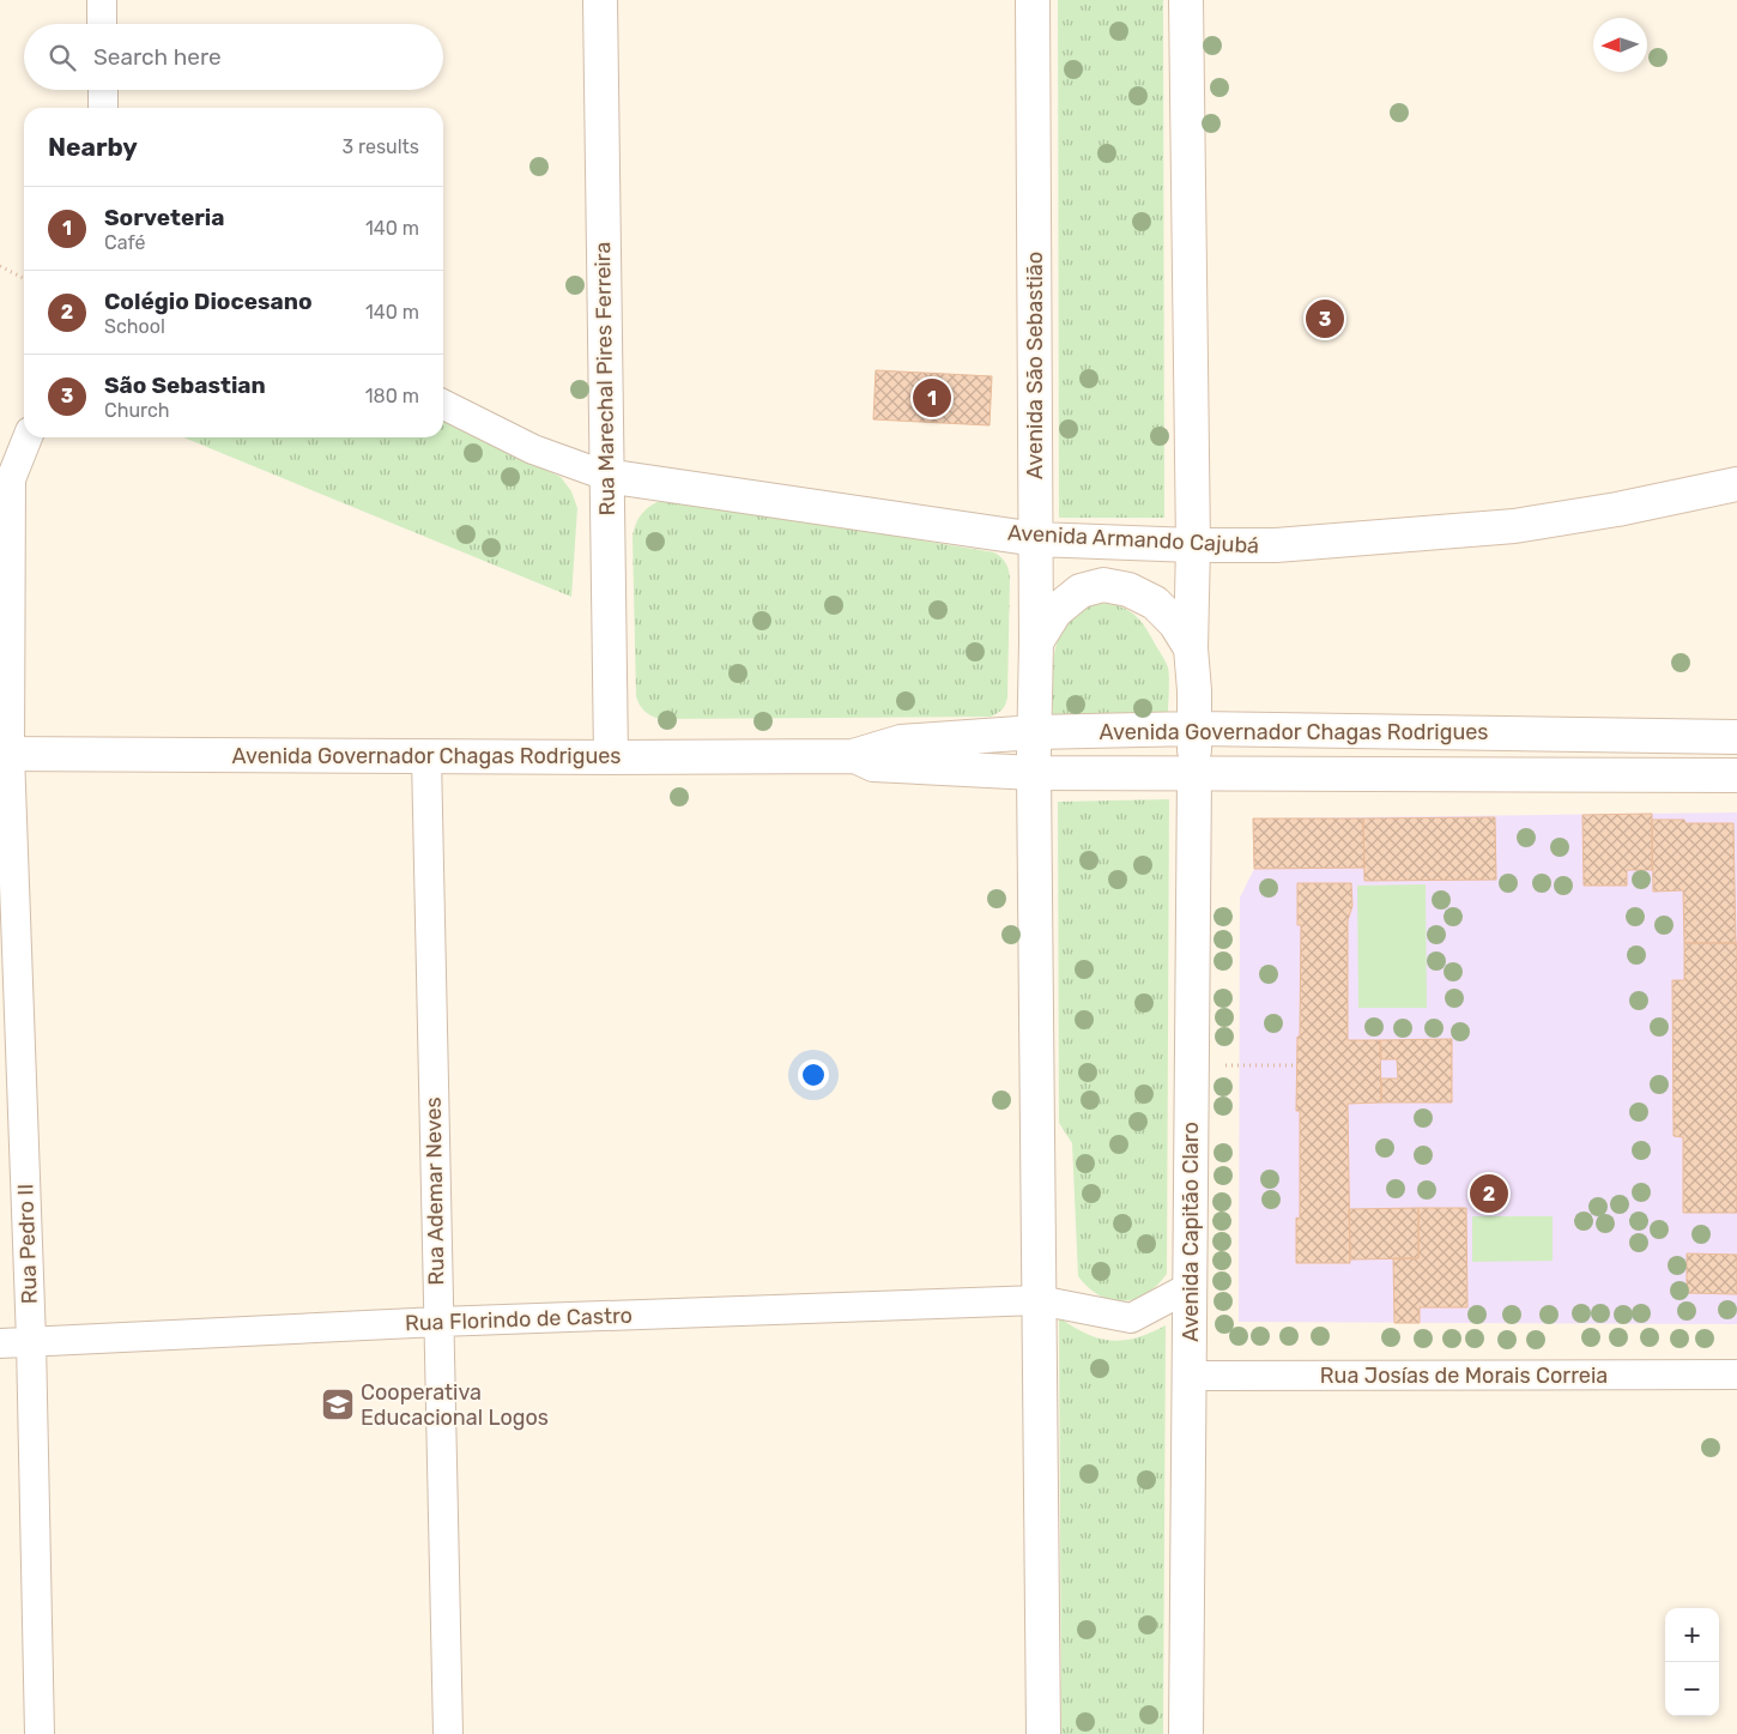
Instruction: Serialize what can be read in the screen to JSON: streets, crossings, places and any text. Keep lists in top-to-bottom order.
{
  "streets": {
    "main road": [
      "Avenida São Sebastião",
      "Rua Marechal Pires Ferreira",
      "Avenida Armando Cajubá",
      "Avenida Governador Chagas Rodrigues",
      "Avenida Capitão Claro"
    ],
    "street": [
      "Rua Ademar Neves",
      "Rua Pedro II",
      "Rua Florindo de Castro",
      "Rua Josías de Morais Correia"
    ]
  },
  "crossings": [
    ["Avenida São Sebastião", "Avenida Armando Cajubá"],
    ["Avenida São Sebastião", "Avenida Governador Chagas Rodrigues"],
    ["Avenida São Sebastião", "Avenida Capitão Claro"],
    ["Rua Marechal Pires Ferreira", "Avenida Armando Cajubá"],
    ["Rua Marechal Pires Ferreira", "Avenida Governador Chagas Rodrigues"],
    ["Avenida Governador Chagas Rodrigues", "Rua Ademar Neves"],
    ["Avenida Governador Chagas Rodrigues", "Avenida Capitão Claro"],
    ["Avenida Governador Chagas Rodrigues", "Rua Pedro II"],
    ["Rua Ademar Neves", "Rua Florindo de Castro"],
    ["Avenida Capitão Claro", "Rua Florindo de Castro"],
    ["Avenida Capitão Claro", "Rua Josías de Morais Correia"],
    ["Rua Pedro II", "Rua Florindo de Castro"]
  ],
  "places": {
    "school or university": ["Cooperativa Educacional Logos"]
  },
  "north": "left",
  "page": {
    "search": "Search here",
    "heading": ["Nearby", "3 results"],
    "list": [
      {
        "mark": "1",
        "name": "Sorveteria",
        "note": "Café",
        "value": "140 m"
      },
      {
        "mark": "2",
        "name": "Colégio Diocesano",
        "note": "School",
        "value": "140 m"
      },
      {
        "mark": "3",
        "name": "São Sebastian",
        "note": "Church",
        "value": "180 m"
      }
    ],
    "pins": ["3", "1", "2"],
    "map_buttons": ["+", "−"]
  }
}
